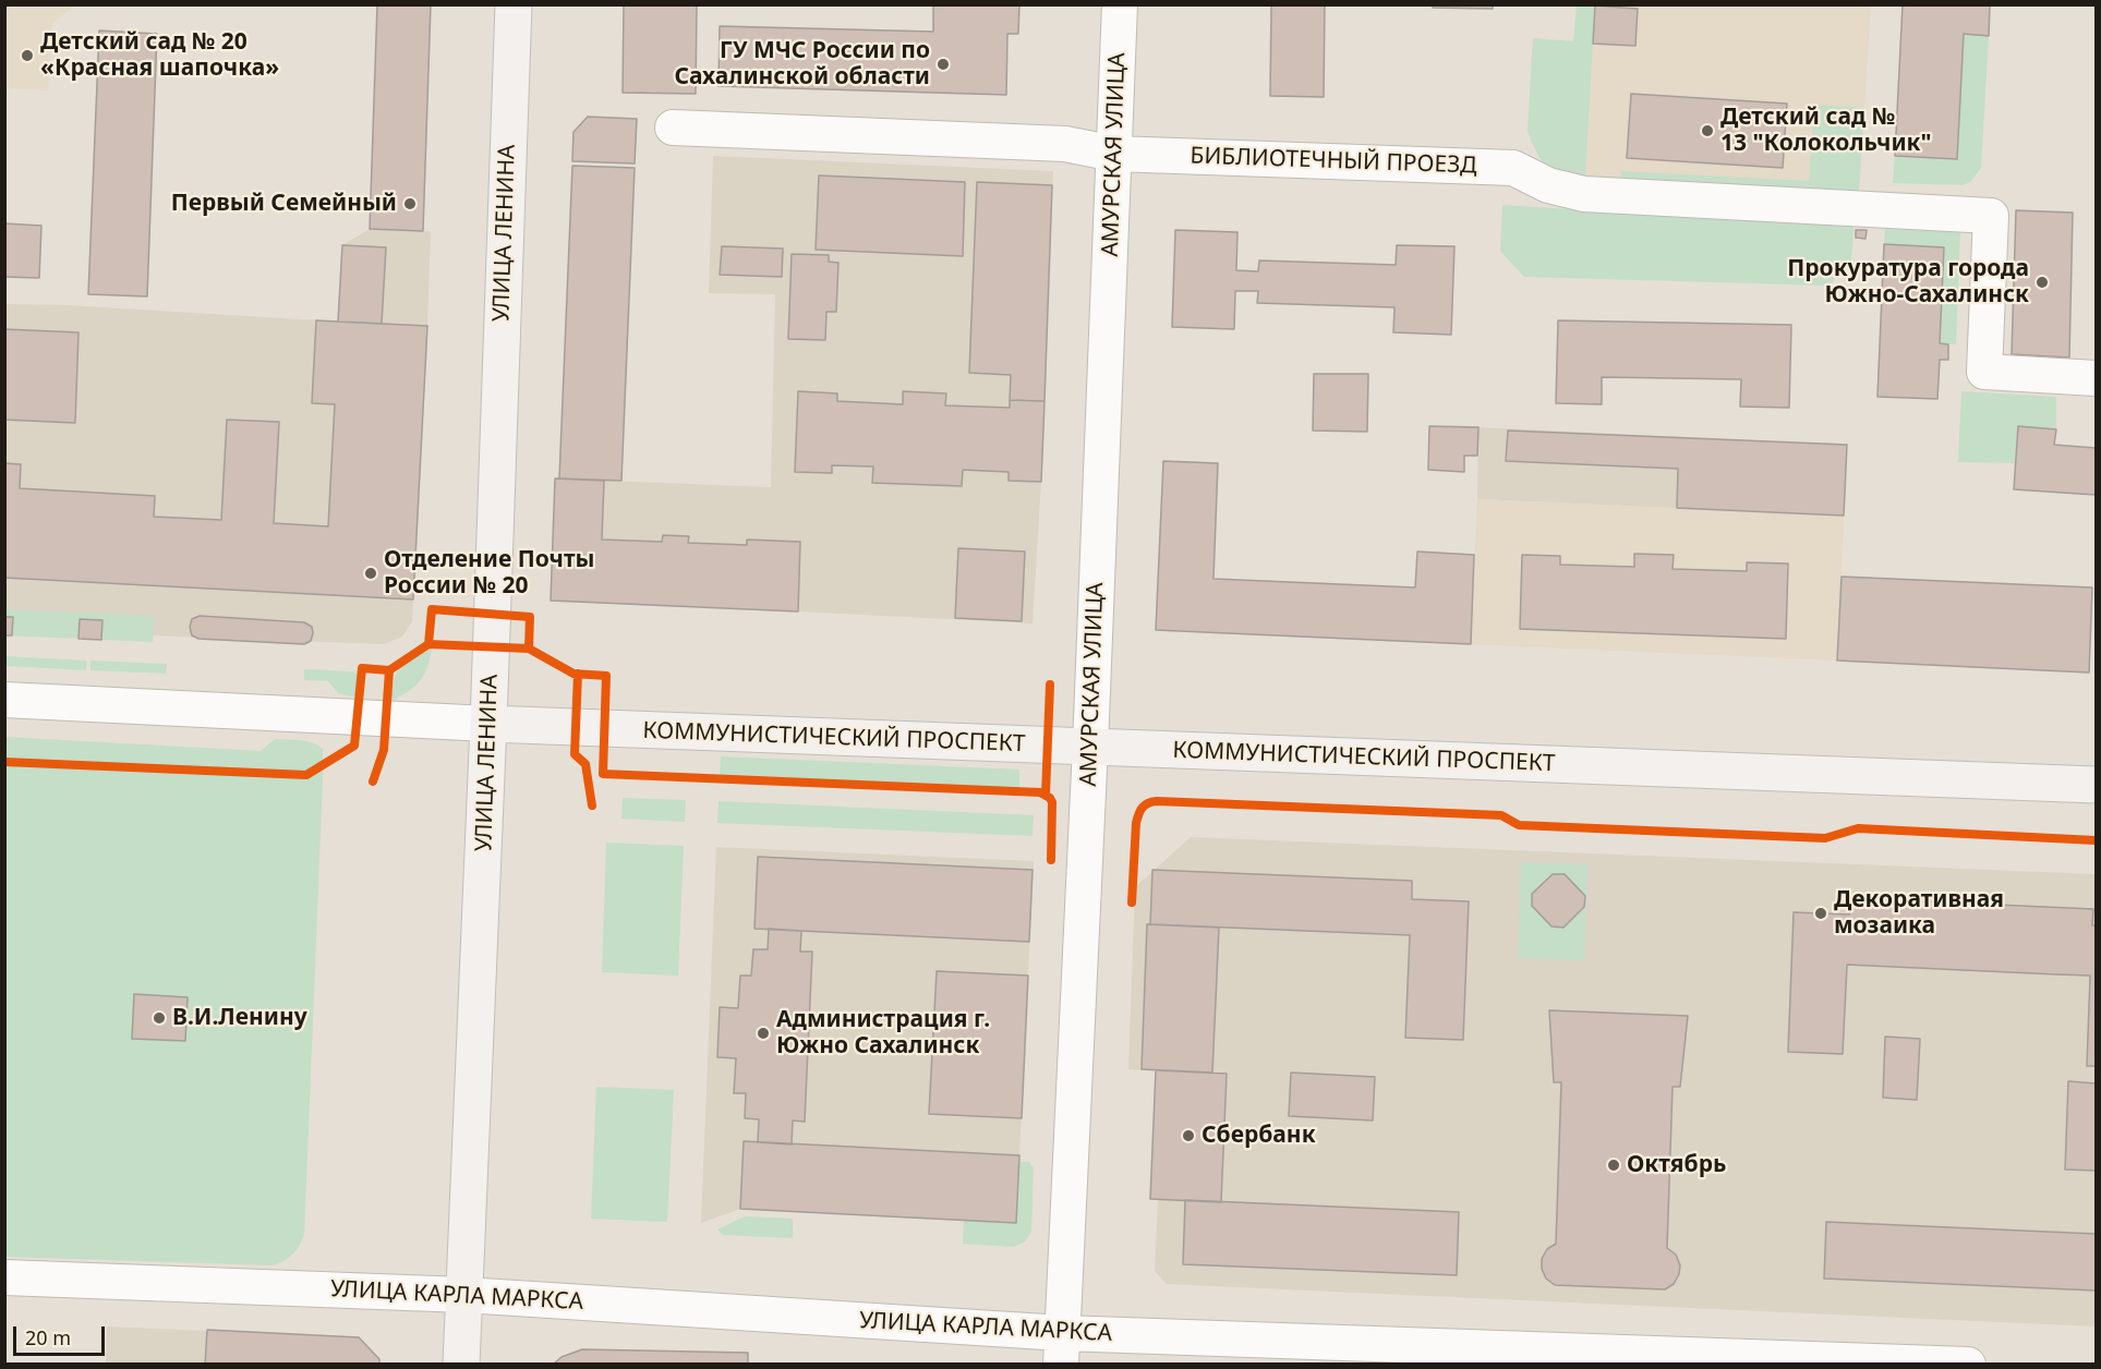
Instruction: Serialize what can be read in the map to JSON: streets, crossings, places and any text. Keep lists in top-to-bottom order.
{
  "streets": {
    "main road": ["УЛИЦА ЛЕНИНА", "КОММУНИСТИЧЕСКИЙ ПРОСПЕКТ"],
    "street": ["АМУРСКАЯ УЛИЦА", "БИБЛИОТЕЧНЫЙ ПРОЕЗД", "УЛИЦА КАРЛА МАРКСА"]
  },
  "crossings": [
    ["АМУРСКАЯ УЛИЦА", "БИБЛИОТЕЧНЫЙ ПРОЕЗД"],
    ["АМУРСКАЯ УЛИЦА", "КОММУНИСТИЧЕСКИЙ ПРОСПЕКТ"],
    ["АМУРСКАЯ УЛИЦА", "УЛИЦА КАРЛА МАРКСА"],
    ["УЛИЦА ЛЕНИНА", "КОММУНИСТИЧЕСКИЙ ПРОСПЕКТ"],
    ["УЛИЦА ЛЕНИНА", "УЛИЦА КАРЛА МАРКСА"]
  ],
  "places": [
    "Детский сад № 20 «Красная шапочка»",
    "ГУ МЧС России по Сахалинской области",
    "Детский сад № 13 \"Колокольчик\"",
    "Первый Семейный",
    "Прокуратура города Южно-Сахалинск",
    "Отделение Почты России № 20",
    "Декоративная мозаика",
    "В.И.Ленину",
    "Администрация г. Южно Сахалинск",
    "Сбербанк",
    "Октябрь"
  ],
  "scale_bar": "20 m"
}
